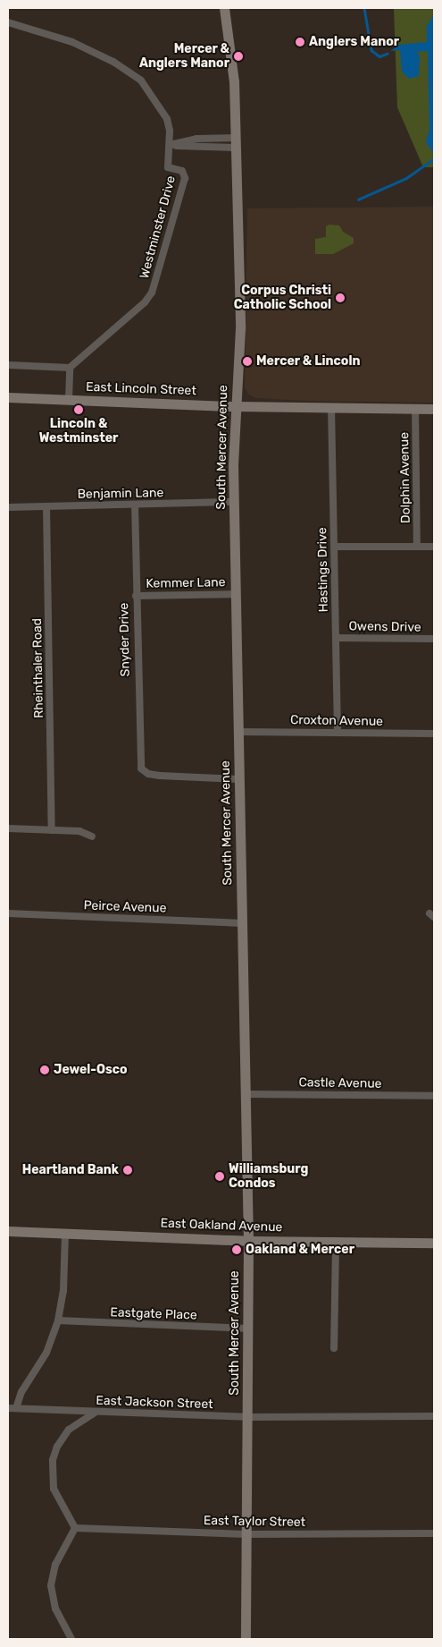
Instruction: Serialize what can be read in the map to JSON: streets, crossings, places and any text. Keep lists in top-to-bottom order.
{
  "streets": {
    "main road": ["East Lincoln Street", "South Mercer Avenue", "East Oakland Avenue"],
    "street": [
      "Westminster Drive",
      "Dolphin Avenue",
      "Benjamin Lane",
      "Hastings Drive",
      "Kemmer Lane",
      "Owens Drive",
      "Snyder Drive",
      "Rheinthaler Road",
      "Croxton Avenue",
      "Peirce Avenue",
      "Castle Avenue",
      "Eastgate Place",
      "East Jackson Street",
      "East Taylor Street"
    ]
  },
  "crossings": [
    ["East Lincoln Street", "South Mercer Avenue"],
    ["East Lincoln Street", "Dolphin Avenue"],
    ["East Lincoln Street", "Hastings Drive"],
    ["South Mercer Avenue", "Benjamin Lane"],
    ["South Mercer Avenue", "Kemmer Lane"],
    ["South Mercer Avenue", "Snyder Drive"],
    ["South Mercer Avenue", "Croxton Avenue"],
    ["South Mercer Avenue", "Peirce Avenue"],
    ["South Mercer Avenue", "Castle Avenue"],
    ["South Mercer Avenue", "East Oakland Avenue"],
    ["South Mercer Avenue", "Eastgate Place"],
    ["South Mercer Avenue", "East Jackson Street"],
    ["South Mercer Avenue", "East Taylor Street"],
    ["Benjamin Lane", "Snyder Drive"],
    ["Benjamin Lane", "Rheinthaler Road"],
    ["Hastings Drive", "Owens Drive"],
    ["Hastings Drive", "Croxton Avenue"],
    ["Kemmer Lane", "Snyder Drive"]
  ],
  "places": [
    "Anglers Manor",
    "Mercer & Anglers Manor",
    "Corpus Christi Catholic School",
    "Mercer & Lincoln",
    "Lincoln & Westminster",
    "Jewel-Osco",
    "Heartland Bank",
    "Williamsburg Condos",
    "Oakland & Mercer"
  ]
}
